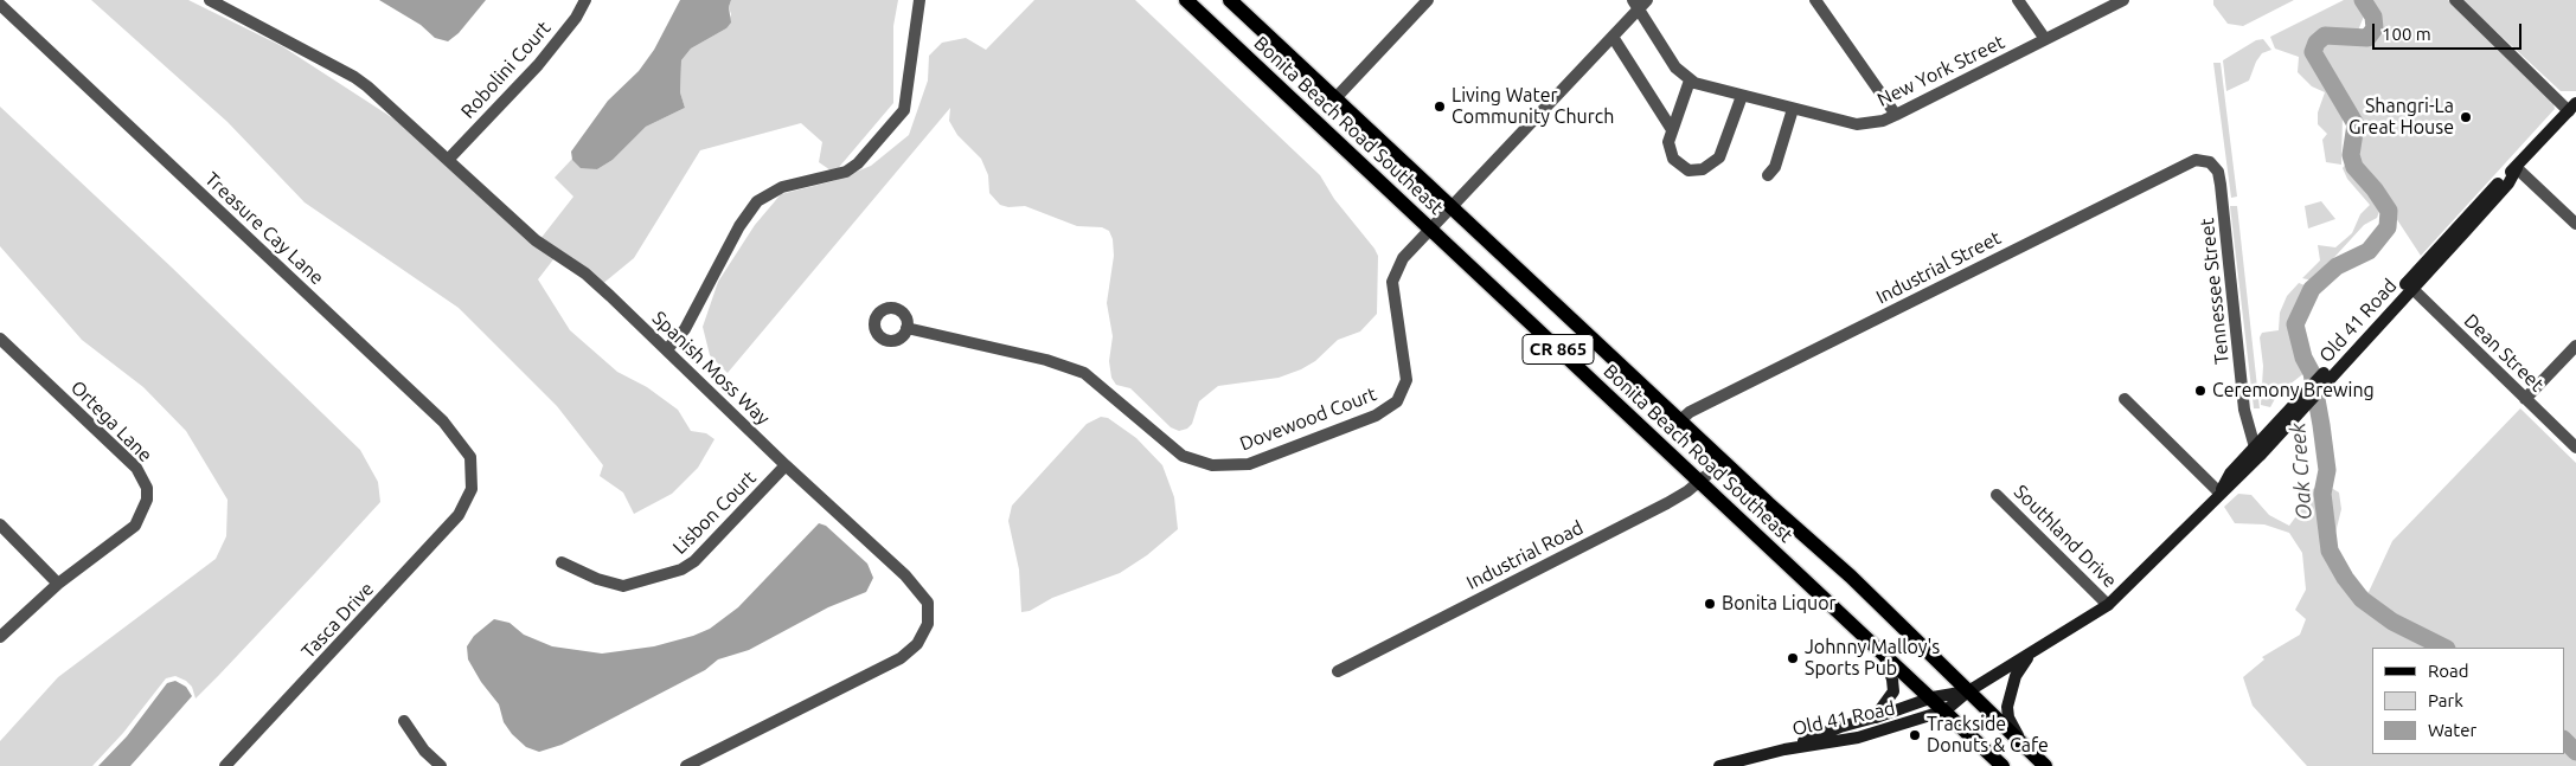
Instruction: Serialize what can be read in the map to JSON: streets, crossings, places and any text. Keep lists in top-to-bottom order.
{
  "streets": {
    "main road": ["Bonita Beach Road Southeast", "CR 865"],
    "street": [
      "Robolini Court",
      "New York Street",
      "Treasure Cay Lane",
      "Industrial Street",
      "Tennessee Street",
      "Old 41 Road",
      "Dean Street",
      "Spanish Moss Way",
      "Dovewood Court",
      "Ortega Lane",
      "Lisbon Court",
      "Southland Drive",
      "Industrial Road",
      "Tasca Drive"
    ]
  },
  "crossings": [
    ["Robolini Court", "Spanish Moss Way"],
    ["Bonita Beach Road Southeast", "Industrial Street"],
    ["Bonita Beach Road Southeast", "Old 41 Road"],
    ["Bonita Beach Road Southeast", "Dovewood Court"],
    ["Bonita Beach Road Southeast", "Industrial Road"],
    ["Treasure Cay Lane", "Tasca Drive"],
    ["Industrial Street", "Tennessee Street"],
    ["Tennessee Street", "Old 41 Road"],
    ["Old 41 Road", "Dean Street"],
    ["Old 41 Road", "Southland Drive"],
    ["Spanish Moss Way", "Lisbon Court"]
  ],
  "water": ["Oak Creek"],
  "places": [
    "Living Water Community Church",
    "Shangri-La Great House",
    "Ceremony Brewing",
    "Bonita Liquor",
    "Johnny Malloy's Sports Pub",
    "Trackside Donuts & Cafe"
  ],
  "legend": ["Road", "Park", "Water"],
  "scale_bar": "100 m"
}
